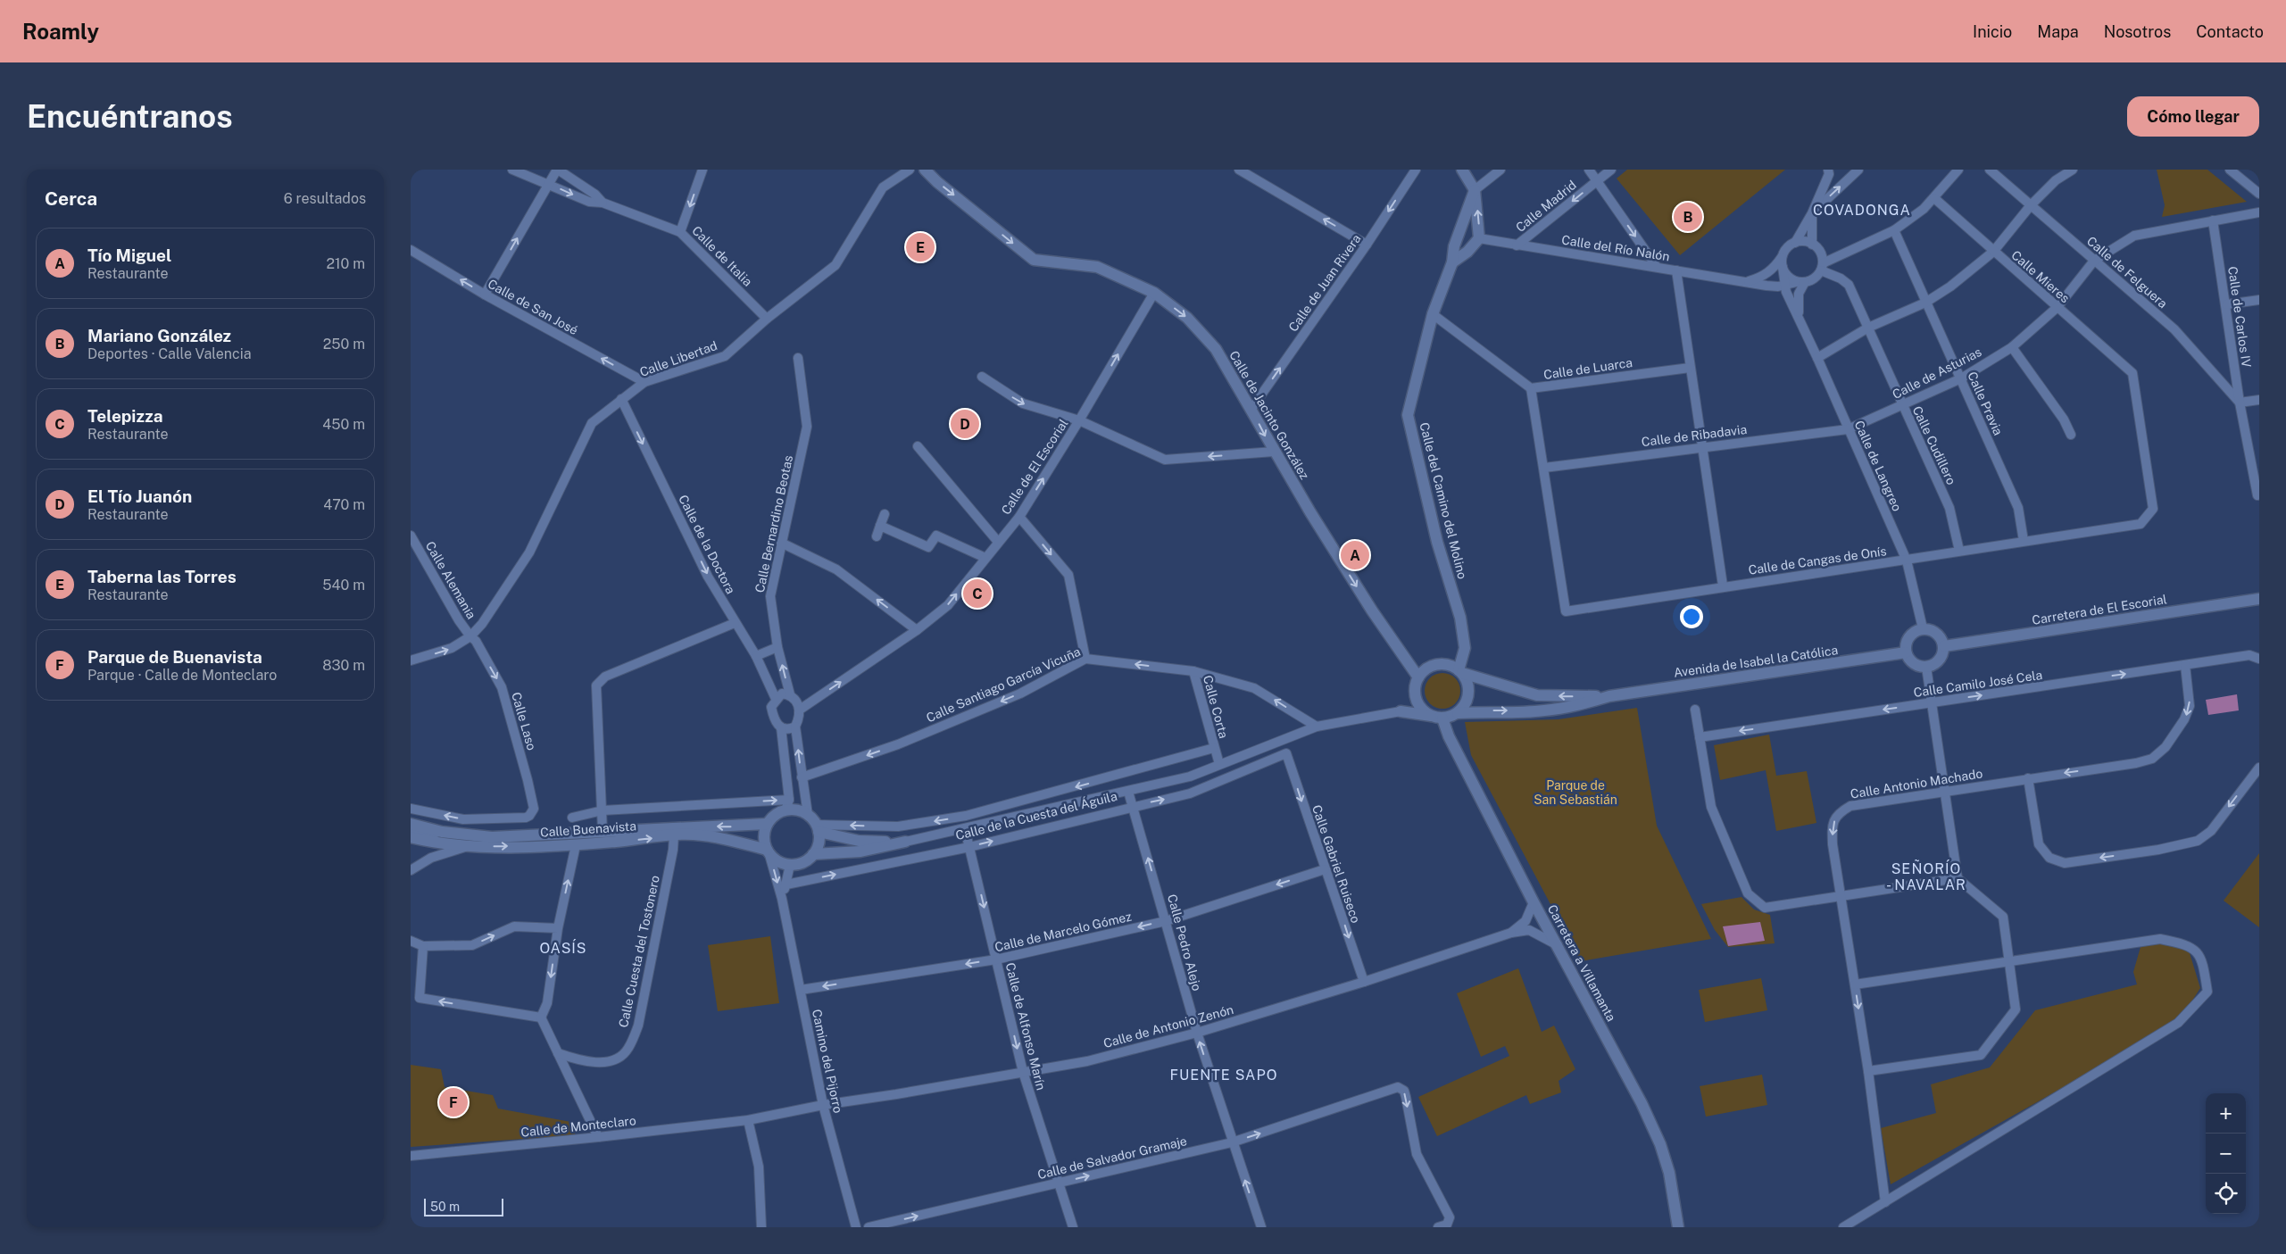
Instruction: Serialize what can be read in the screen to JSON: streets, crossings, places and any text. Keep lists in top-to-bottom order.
{
  "streets": {
    "street": [
      "Calle Madrid",
      "Calle del Río Nalón",
      "Calle de Italia",
      "Calle de Felguera",
      "Calle Mieres",
      "Calle de Juan Rivera",
      "Calle de San José",
      "Calle de Carlos IV",
      "Calle Libertad",
      "Calle de Luarca",
      "Calle de Asturias",
      "Calle Pravia",
      "Calle de Jacinto González",
      "Calle de Ribadavia",
      "Calle Cudillero",
      "Calle de Langreo",
      "Calle de El Escorial",
      "Calle del Camino del Molino",
      "Calle Bernardino Beotas",
      "Calle de la Doctora",
      "Calle de Cangas de Onís",
      "Calle Alemania",
      "Carretera de El Escorial",
      "Avenida de Isabel la Católica",
      "Calle Camilo José Cela",
      "Calle Santiago García Vicuña",
      "Calle Corta",
      "Calle Laso",
      "Calle Antonio Machado",
      "Calle de la Cuesta del Águila",
      "Calle Buenavista",
      "Calle Gabriel Ruiseco",
      "Calle de Marcelo Gómez",
      "Calle Pedro Alejo",
      "Calle Cuesta del Tostonero",
      "Carretera a Villamanta",
      "Calle de Alfonso Marín",
      "Calle de Antonio Zenón",
      "Camino del Pijorro",
      "Calle de Monteclaro",
      "Calle de Salvador Gramaje"
    ]
  },
  "crossings": [
    ["Calle Madrid", "Calle del Río Nalón"],
    ["Calle del Río Nalón", "Calle Cudillero"],
    ["Calle del Río Nalón", "Calle de Langreo"],
    ["Calle de Italia", "Calle Libertad"],
    ["Calle de Felguera", "Calle de Carlos IV"],
    ["Calle de Felguera", "Calle de Asturias"],
    ["Calle Mieres", "Calle de Asturias"],
    ["Calle Mieres", "Calle de Cangas de Onís"],
    ["Calle de Juan Rivera", "Calle de Jacinto González"],
    ["Calle de San José", "Calle Libertad"],
    ["Calle de Carlos IV", "Calle de Asturias"],
    ["Calle Libertad", "Calle de la Doctora"],
    ["Calle Libertad", "Calle Alemania"],
    ["Calle Libertad", "Calle Laso"],
    ["Calle de Luarca", "Calle del Camino del Molino"],
    ["Calle de Luarca", "Calle de Cangas de Onís"],
    ["Calle de Asturias", "Calle Pravia"],
    ["Calle de Asturias", "Calle de Ribadavia"],
    ["Calle de Asturias", "Calle Cudillero"],
    ["Calle de Asturias", "Calle de Langreo"],
    ["Calle Pravia", "Calle de Cangas de Onís"],
    ["Calle de Jacinto González", "Calle de El Escorial"],
    ["Calle de Jacinto González", "Calle del Camino del Molino"],
    ["Calle de Jacinto González", "Avenida de Isabel la Católica"],
    ["Calle de Jacinto González", "Calle de la Cuesta del Águila"],
    ["Calle de Jacinto González", "Carretera a Villamanta"],
    ["Calle de Ribadavia", "Calle de Langreo"],
    ["Calle de Ribadavia", "Calle de Cangas de Onís"],
    ["Calle Cudillero", "Calle de Cangas de Onís"],
    ["Calle de Langreo", "Calle de Cangas de Onís"],
    ["Calle de Langreo", "Carretera de El Escorial"],
    ["Calle de Langreo", "Avenida de Isabel la Católica"],
    ["Calle de El Escorial", "Calle Bernardino Beotas"],
    ["Calle de El Escorial", "Calle de la Doctora"],
    ["Calle del Camino del Molino", "Avenida de Isabel la Católica"],
    ["Calle del Camino del Molino", "Calle de la Cuesta del Águila"],
    ["Calle del Camino del Molino", "Carretera a Villamanta"],
    ["Calle Bernardino Beotas", "Calle de la Doctora"],
    ["Calle Alemania", "Calle Laso"],
    ["Carretera de El Escorial", "Avenida de Isabel la Católica"],
    ["Avenida de Isabel la Católica", "Calle de la Cuesta del Águila"],
    ["Avenida de Isabel la Católica", "Carretera a Villamanta"],
    ["Calle Camilo José Cela", "Calle Antonio Machado"],
    ["Calle Santiago García Vicuña", "Calle Corta"],
    ["Calle Santiago García Vicuña", "Calle de la Cuesta del Águila"],
    ["Calle Corta", "Calle de la Cuesta del Águila"],
    ["Calle Laso", "Calle Buenavista"],
    ["Calle de la Cuesta del Águila", "Calle Buenavista"],
    ["Calle de la Cuesta del Águila", "Calle Gabriel Ruiseco"],
    ["Calle de la Cuesta del Águila", "Calle Pedro Alejo"],
    ["Calle de la Cuesta del Águila", "Carretera a Villamanta"],
    ["Calle de la Cuesta del Águila", "Calle de Alfonso Marín"],
    ["Calle de la Cuesta del Águila", "Camino del Pijorro"],
    ["Calle Buenavista", "Calle Cuesta del Tostonero"],
    ["Calle Buenavista", "Camino del Pijorro"],
    ["Calle Gabriel Ruiseco", "Calle de Marcelo Gómez"],
    ["Calle Gabriel Ruiseco", "Calle de Antonio Zenón"],
    ["Calle de Marcelo Gómez", "Calle Pedro Alejo"],
    ["Calle de Marcelo Gómez", "Calle de Alfonso Marín"],
    ["Calle de Marcelo Gómez", "Camino del Pijorro"],
    ["Calle Pedro Alejo", "Calle de Antonio Zenón"],
    ["Calle Pedro Alejo", "Calle de Salvador Gramaje"],
    ["Carretera a Villamanta", "Calle de Antonio Zenón"],
    ["Calle de Alfonso Marín", "Calle de Antonio Zenón"],
    ["Calle de Alfonso Marín", "Calle de Salvador Gramaje"],
    ["Calle de Antonio Zenón", "Camino del Pijorro"],
    ["Calle de Antonio Zenón", "Calle de Monteclaro"],
    ["Camino del Pijorro", "Calle de Monteclaro"]
  ],
  "one_way": [
    "Calle de San José",
    "Calle de Jacinto González",
    "Calle de El Escorial",
    "Calle de la Doctora",
    "Calle Santiago García Vicuña",
    "Calle Laso",
    "Calle Gabriel Ruiseco",
    "Calle de Marcelo Gómez",
    "Calle Pedro Alejo",
    "Calle de Alfonso Marín",
    "Calle de Salvador Gramaje"
  ],
  "districts": [
    "COVADONGA",
    "SEÑORÍO - NAVALAR",
    "OASÍS",
    "FUENTE SAPO"
  ],
  "parks": ["Parque de San Sebastián"],
  "scale_bar": "50 m",
  "page": {
    "header": "Roamly",
    "nav": [
      "Inicio",
      "Mapa",
      "Nosotros",
      "Contacto"
    ],
    "buttons": "Cómo llegar",
    "title": "Encuéntranos",
    "heading": ["Cerca", "6 resultados"],
    "pins": [
      "B",
      "E",
      "D",
      "A",
      "C",
      "F"
    ],
    "list": [
      {
        "mark": "A",
        "name": "Tío Miguel",
        "note": "Restaurante",
        "value": "210 m"
      },
      {
        "mark": "B",
        "name": "Mariano González",
        "note": "Deportes · Calle Valencia",
        "value": "250 m"
      },
      {
        "mark": "C",
        "name": "Telepizza",
        "note": "Restaurante",
        "value": "450 m"
      },
      {
        "mark": "D",
        "name": "El Tío Juanón",
        "note": "Restaurante",
        "value": "470 m"
      },
      {
        "mark": "E",
        "name": "Taberna las Torres",
        "note": "Restaurante",
        "value": "540 m"
      },
      {
        "mark": "F",
        "name": "Parque de Buenavista",
        "note": "Parque · Calle de Monteclaro",
        "value": "830 m"
      }
    ],
    "map_buttons": ["+", "−"],
    "scale": "50 m"
  }
}
